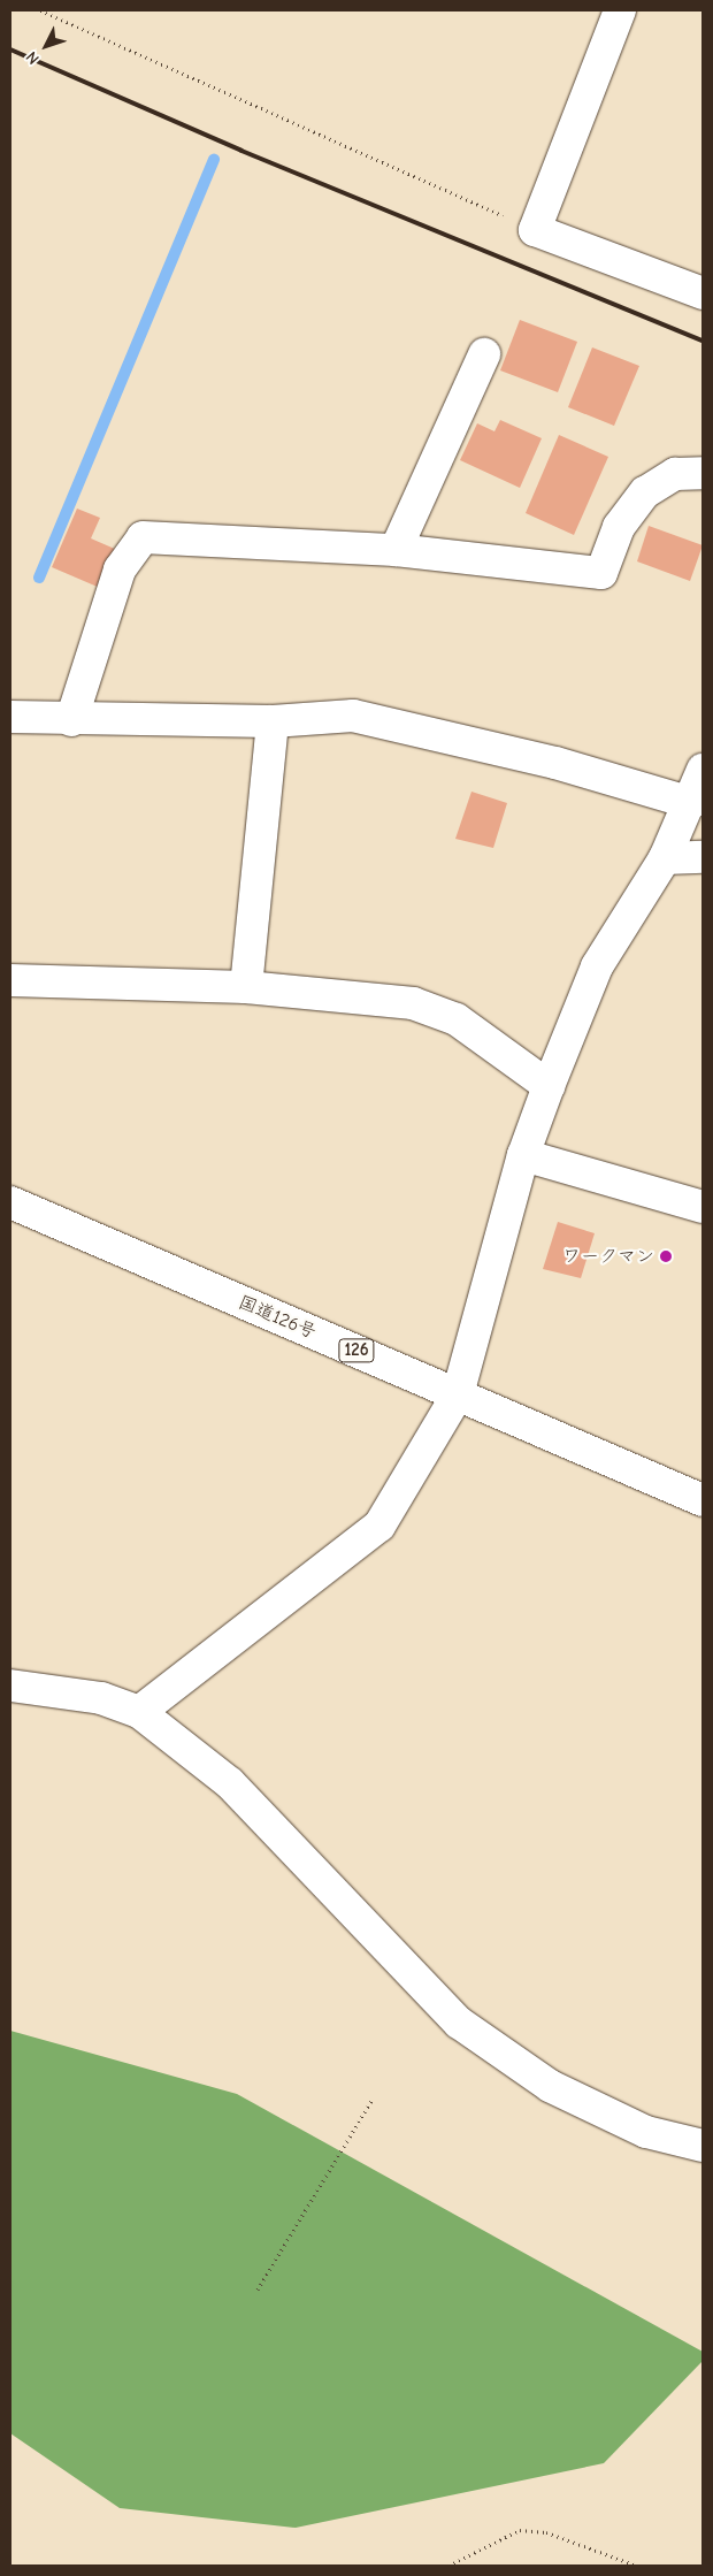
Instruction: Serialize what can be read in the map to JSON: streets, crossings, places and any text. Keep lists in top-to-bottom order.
{
  "streets": {
    "main road": ["国道126号", "126"]
  },
  "places": ["ワークマン"],
  "north": "bottom left"
}
